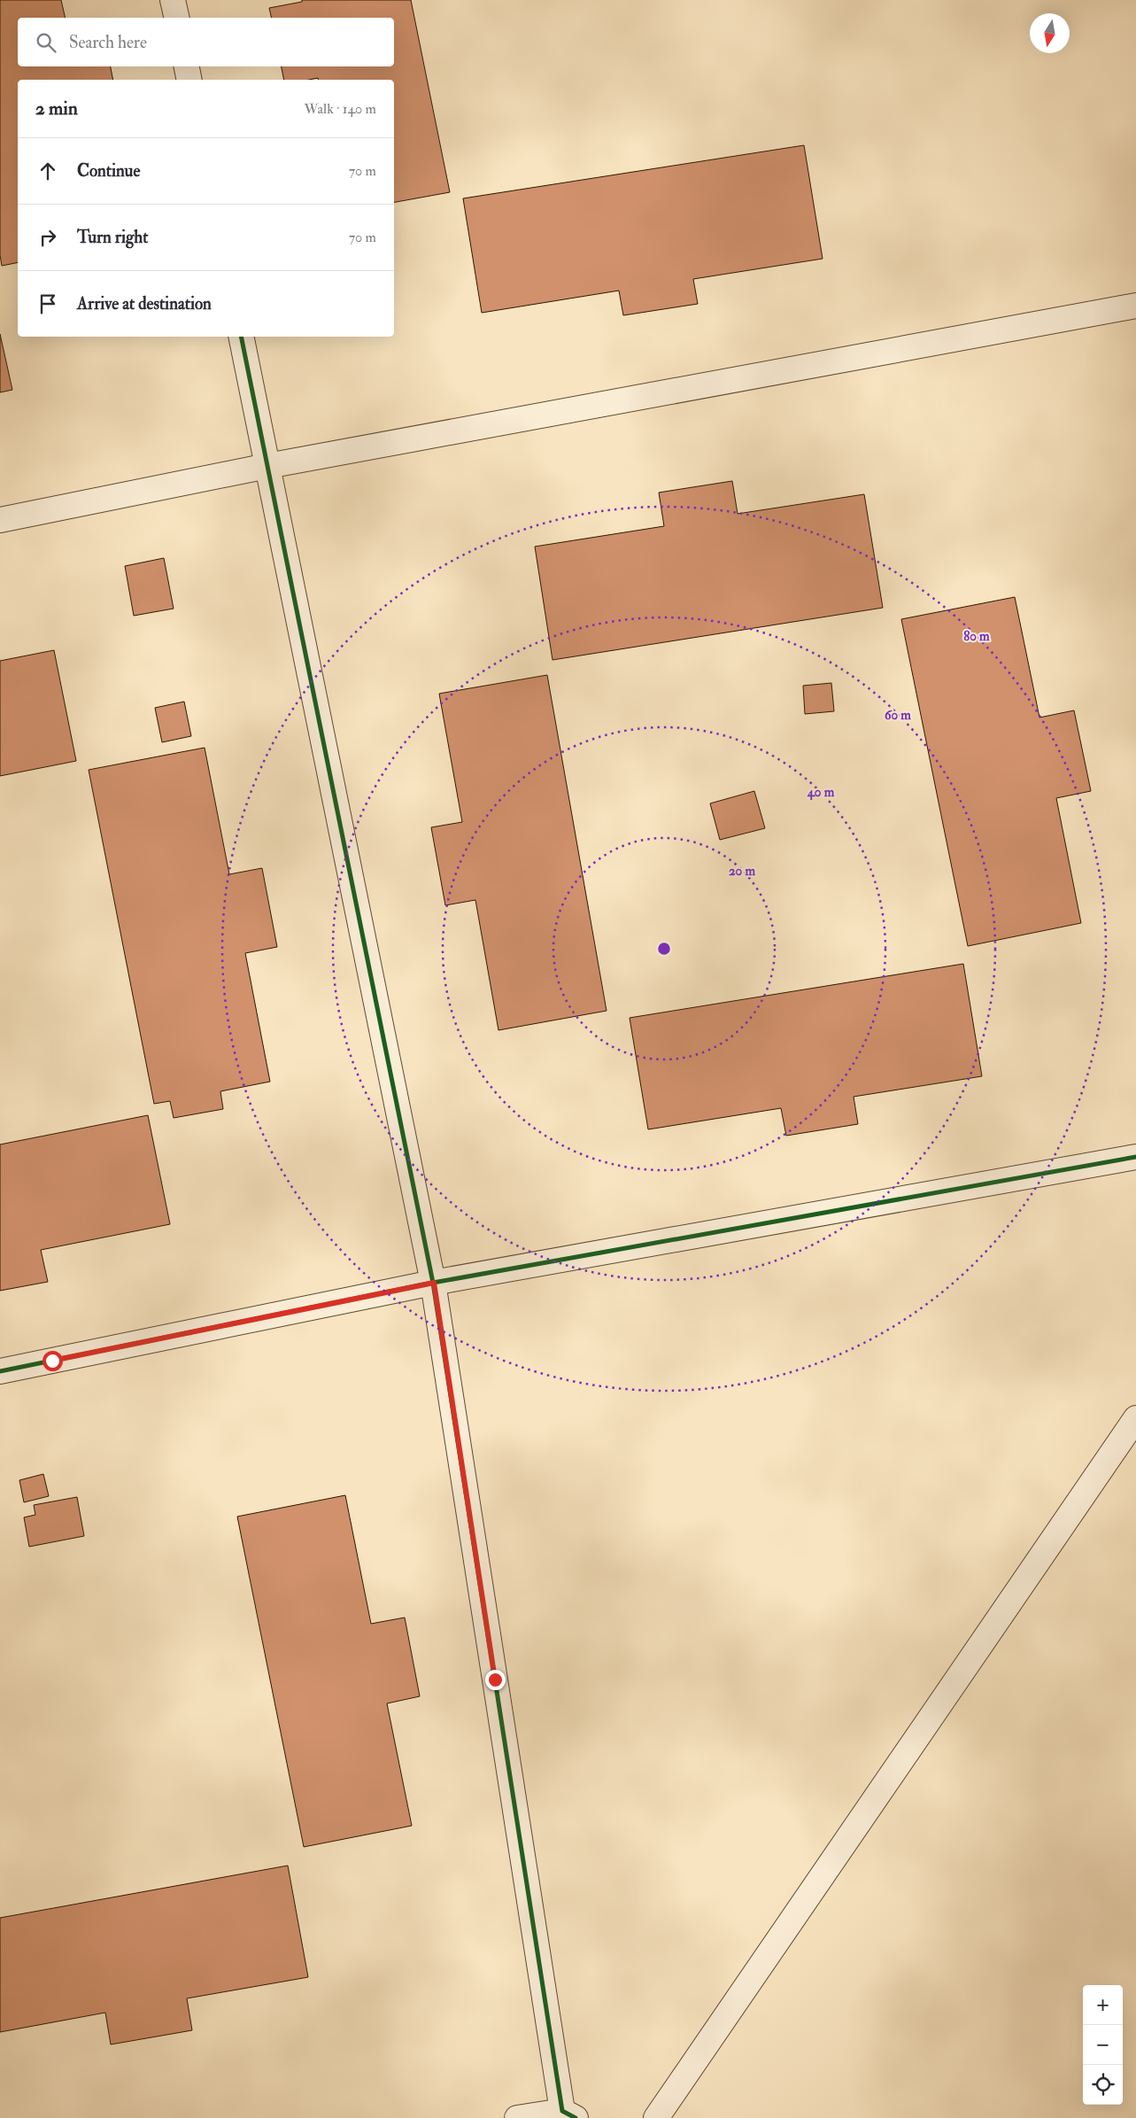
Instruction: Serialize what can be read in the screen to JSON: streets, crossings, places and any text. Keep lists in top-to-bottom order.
{
  "north": "bottom",
  "page": {
    "search": "Search here",
    "heading": ["2 min", "Walk · 140 m"],
    "list": [
      ["Continue", "70 m"],
      ["Turn right", "70 m"],
      "Arrive at destination"
    ],
    "map_buttons": ["+", "−"]
  },
  "rings": [
    "80 m",
    "60 m",
    "40 m",
    "20 m"
  ]
}
